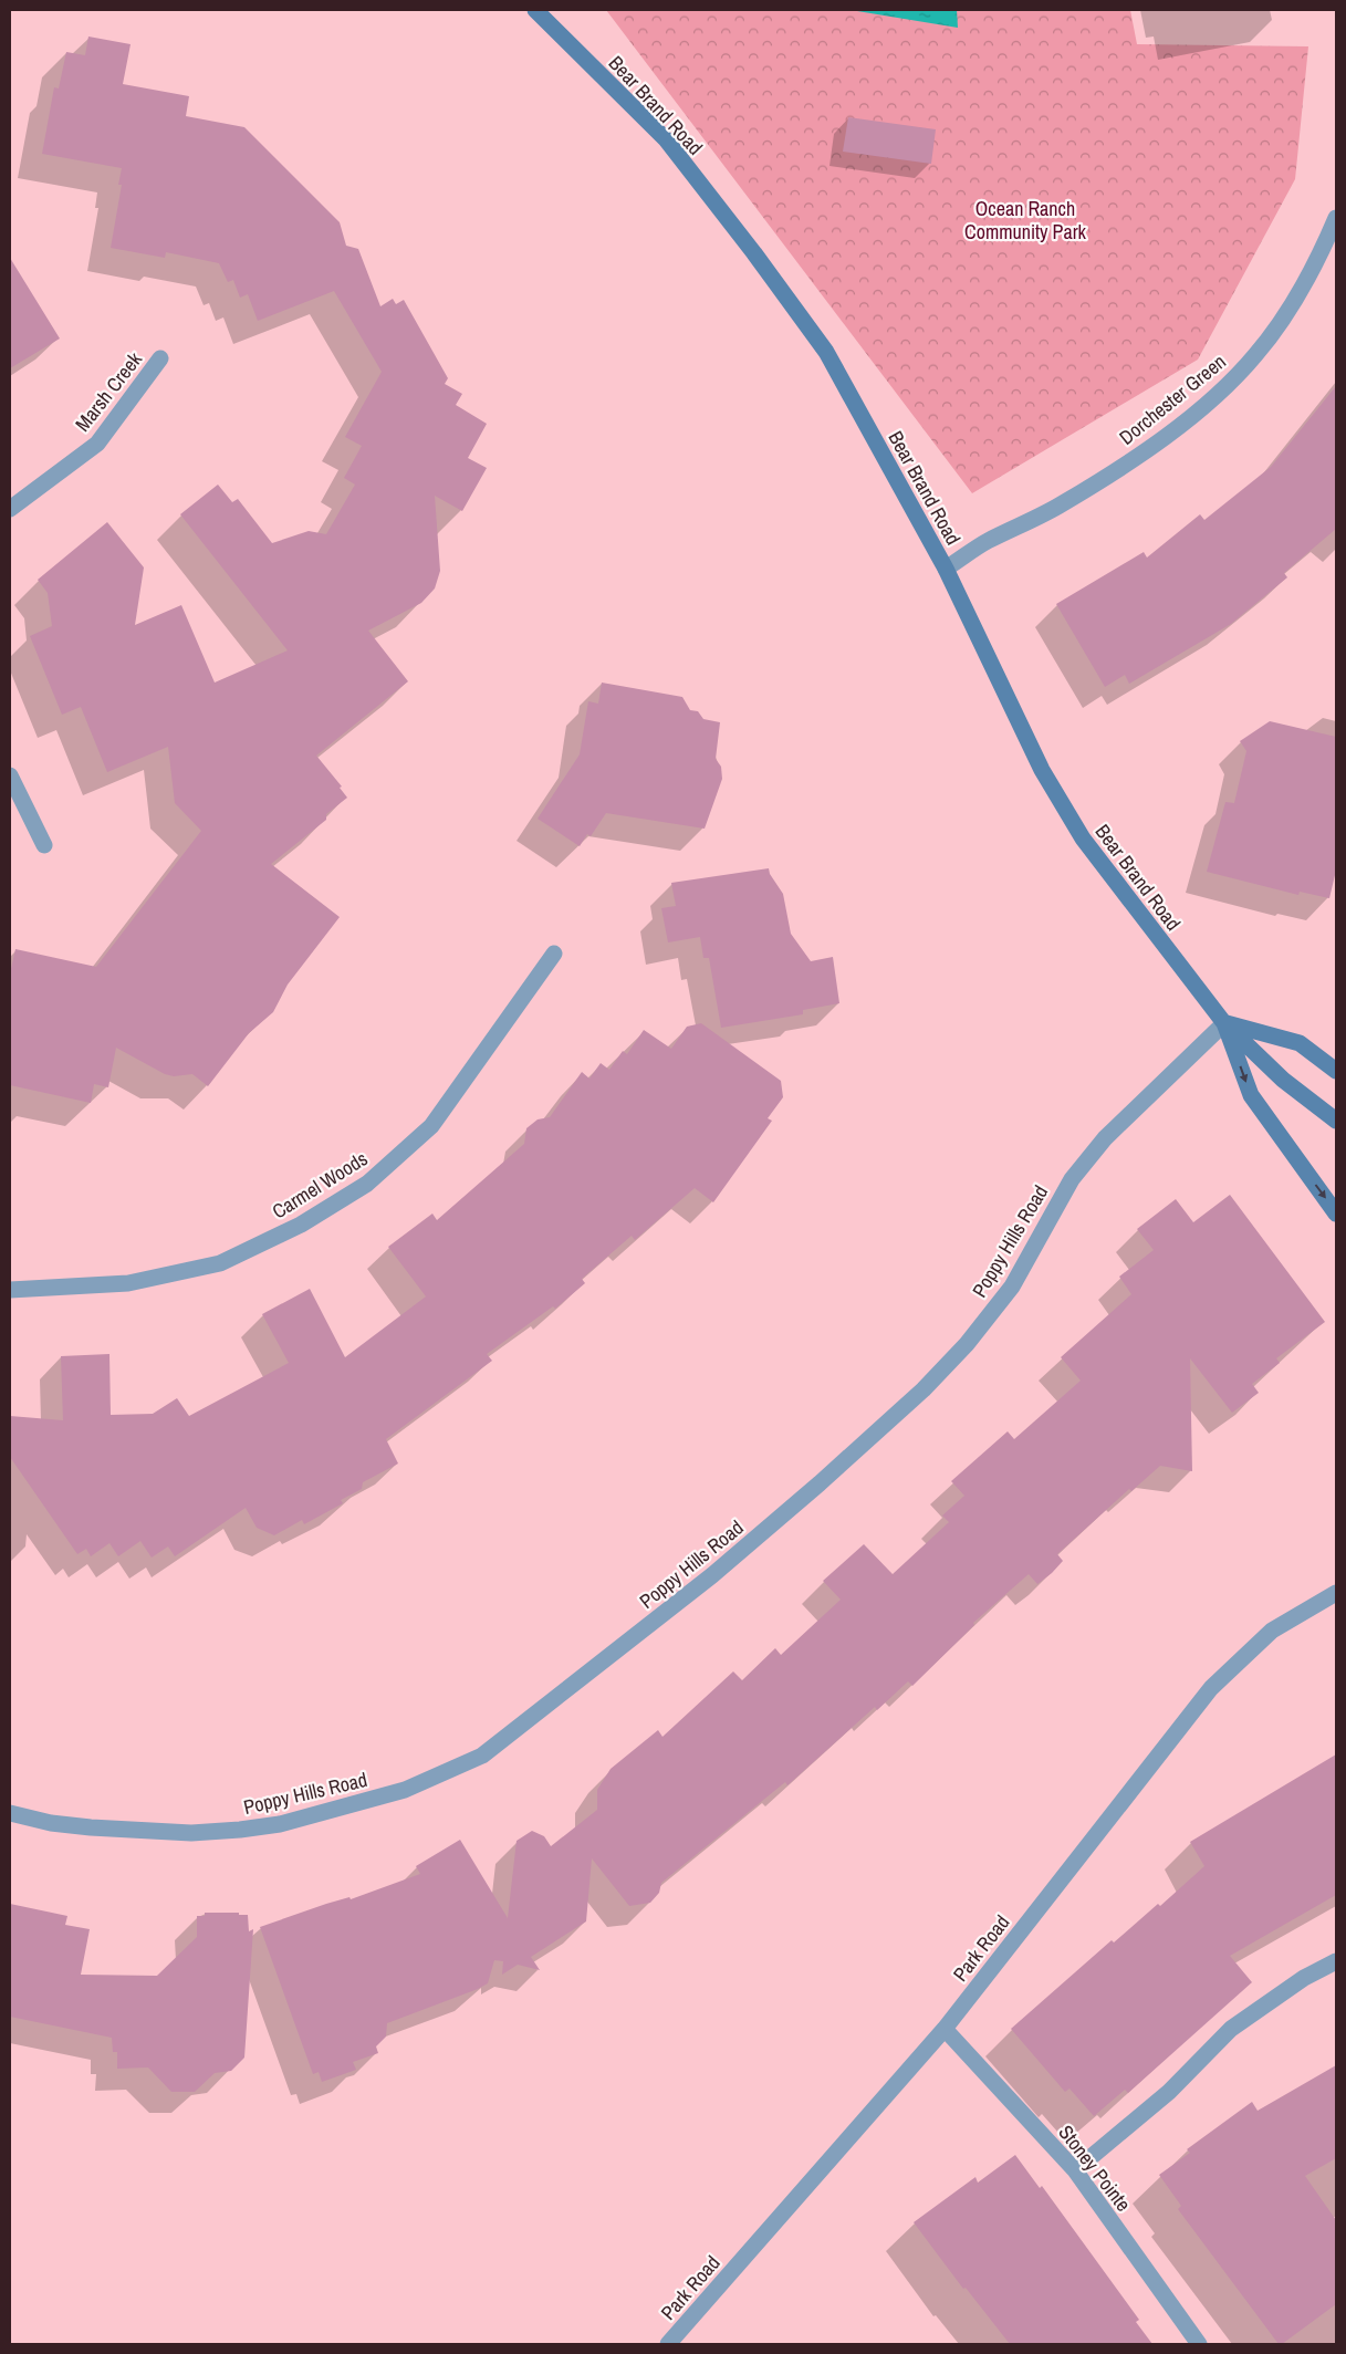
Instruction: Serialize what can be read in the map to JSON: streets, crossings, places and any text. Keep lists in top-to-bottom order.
{
  "streets": {
    "street": [
      "Bear Brand Road",
      "Marsh Creek",
      "Dorchester Green",
      "Carmel Woods",
      "Poppy Hills Road",
      "Park Road",
      "Stoney Pointe"
    ]
  },
  "crossings": [
    ["Bear Brand Road", "Dorchester Green"],
    ["Bear Brand Road", "Poppy Hills Road"],
    ["Park Road", "Stoney Pointe"]
  ],
  "parks": ["Ocean Ranch Community Park"]
}
